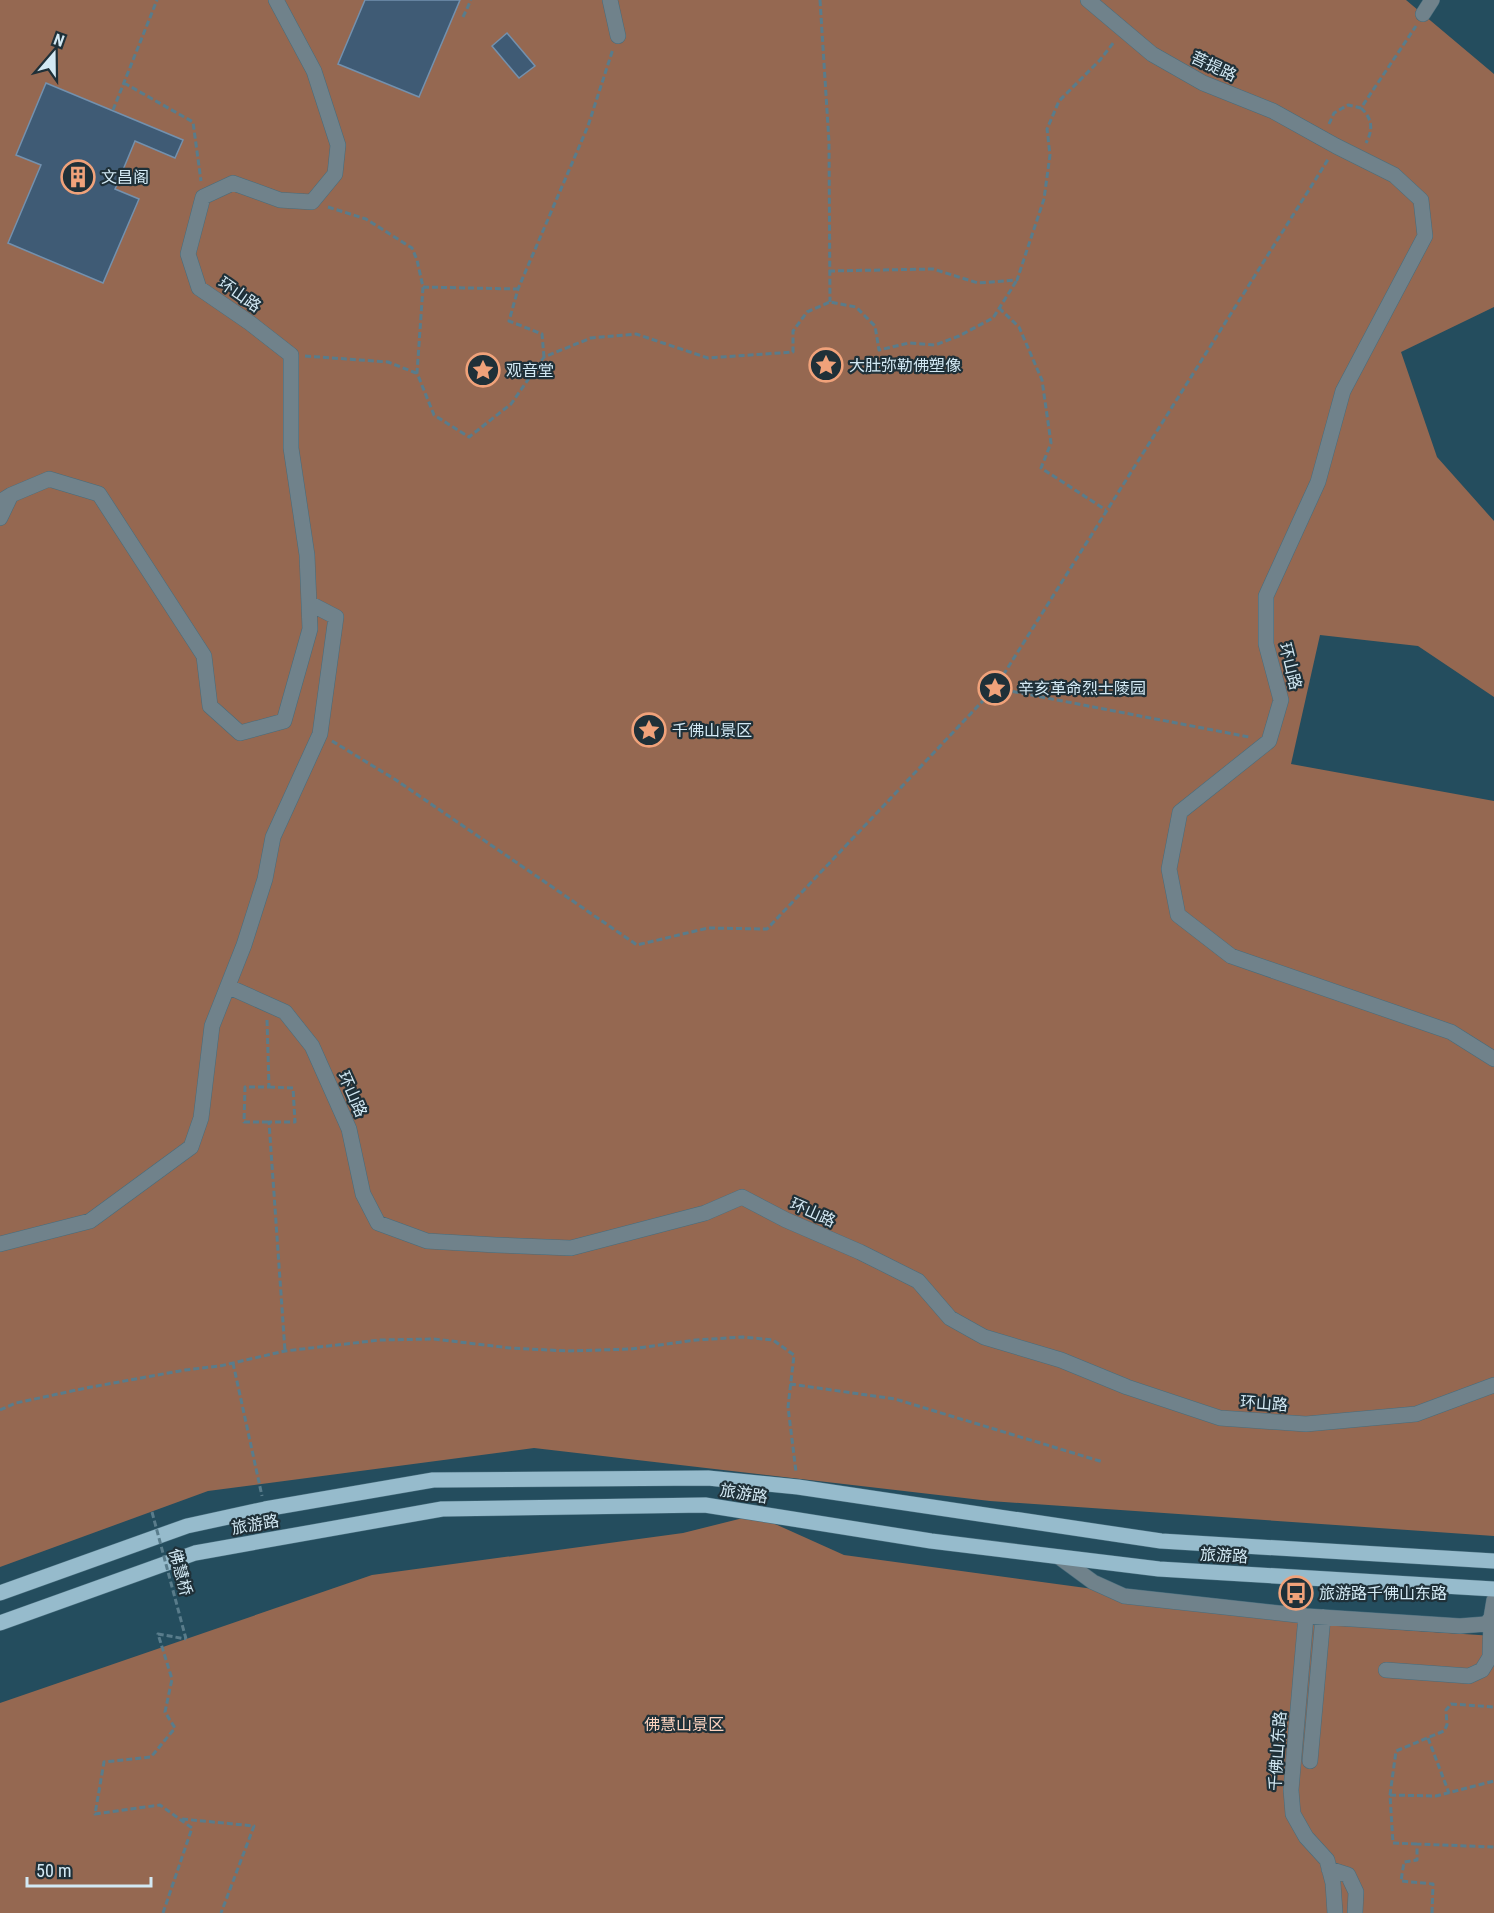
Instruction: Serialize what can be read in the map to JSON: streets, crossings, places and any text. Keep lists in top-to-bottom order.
{
  "streets": {
    "main road": ["旅游路"],
    "street": ["菩提路", "环山路", "千佛山东路"],
    "path": ["佛慧桥"]
  },
  "crossings": [
    ["菩提路", "环山路"]
  ],
  "parks": ["佛慧山景区"],
  "places": {
    "building": ["文昌阁"],
    "place": [
      "大肚弥勒佛塑像",
      "观音堂",
      "辛亥革命烈士陵园",
      "千佛山景区"
    ],
    "bus stop": ["旅游路千佛山东路"]
  },
  "scale_bar": "50 m",
  "north": "top"
}
